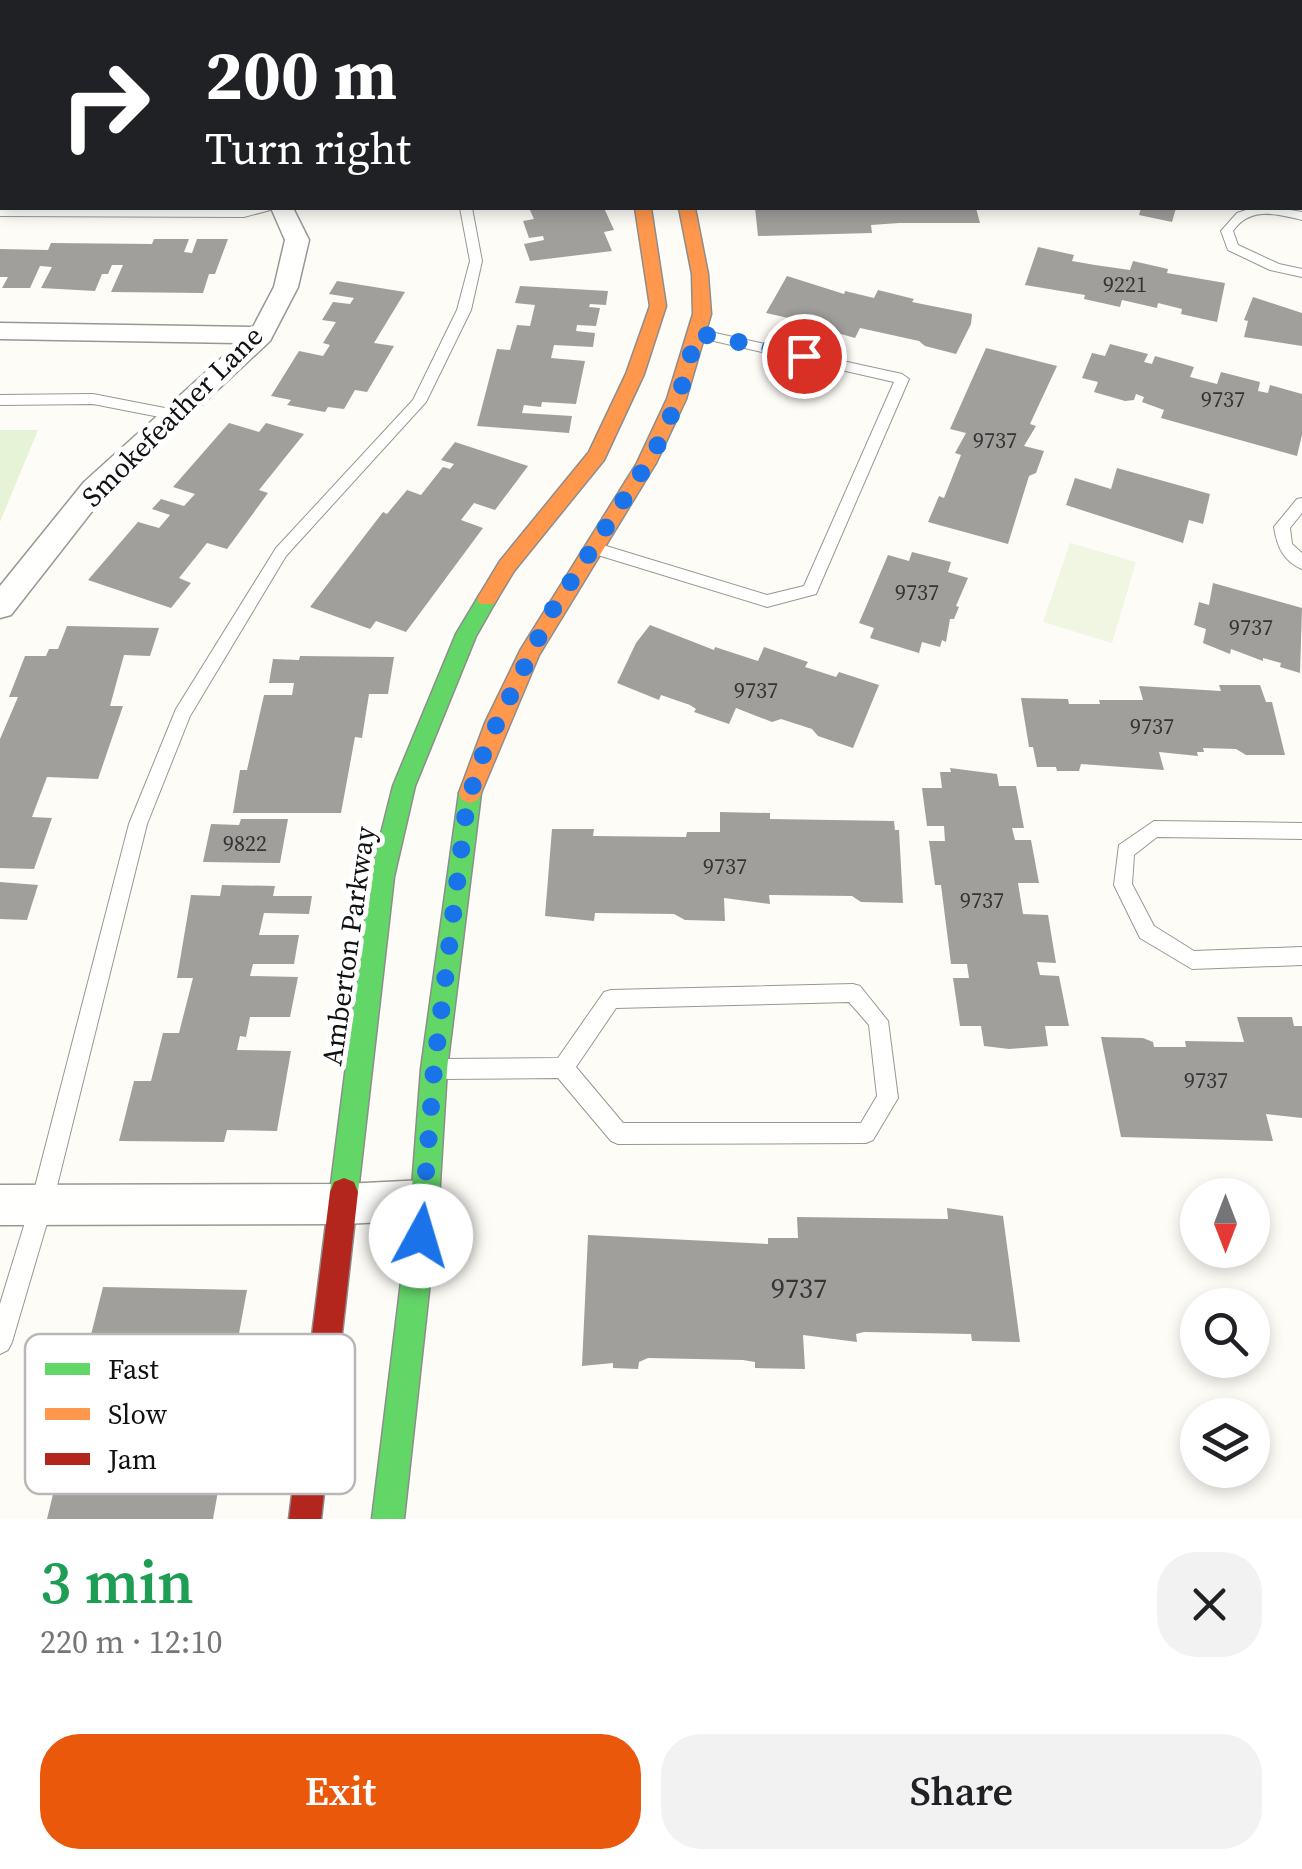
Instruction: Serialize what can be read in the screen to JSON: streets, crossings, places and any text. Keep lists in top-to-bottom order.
{
  "streets": {
    "street": ["Smokefeather Lane", "Amberton Parkway"]
  },
  "house_numbers": [
    "9221",
    "9737",
    "9737",
    "9737",
    "9737",
    "9737",
    "9737",
    "9822",
    "9737",
    "9737",
    "9737",
    "9737"
  ],
  "legend": ["Fast", "Slow", "Jam"],
  "north": "bottom",
  "page": {
    "turn": ["200 m", "Turn right"],
    "heading": ["3 min", "220 m · 12:10"],
    "buttons": ["Exit", "Share"]
  }
}
